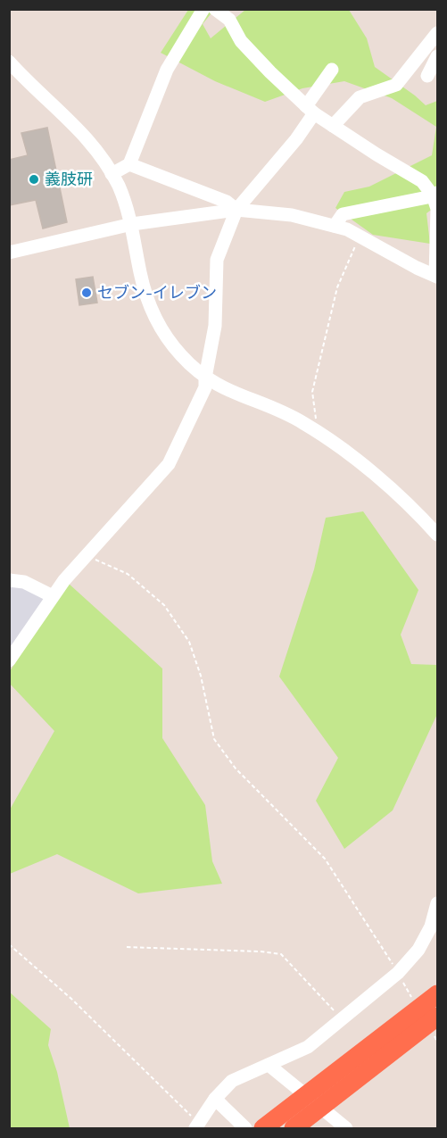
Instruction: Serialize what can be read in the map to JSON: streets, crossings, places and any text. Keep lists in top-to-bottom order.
{
  "places": ["義肢研", "セブン-イレブン"]
}
